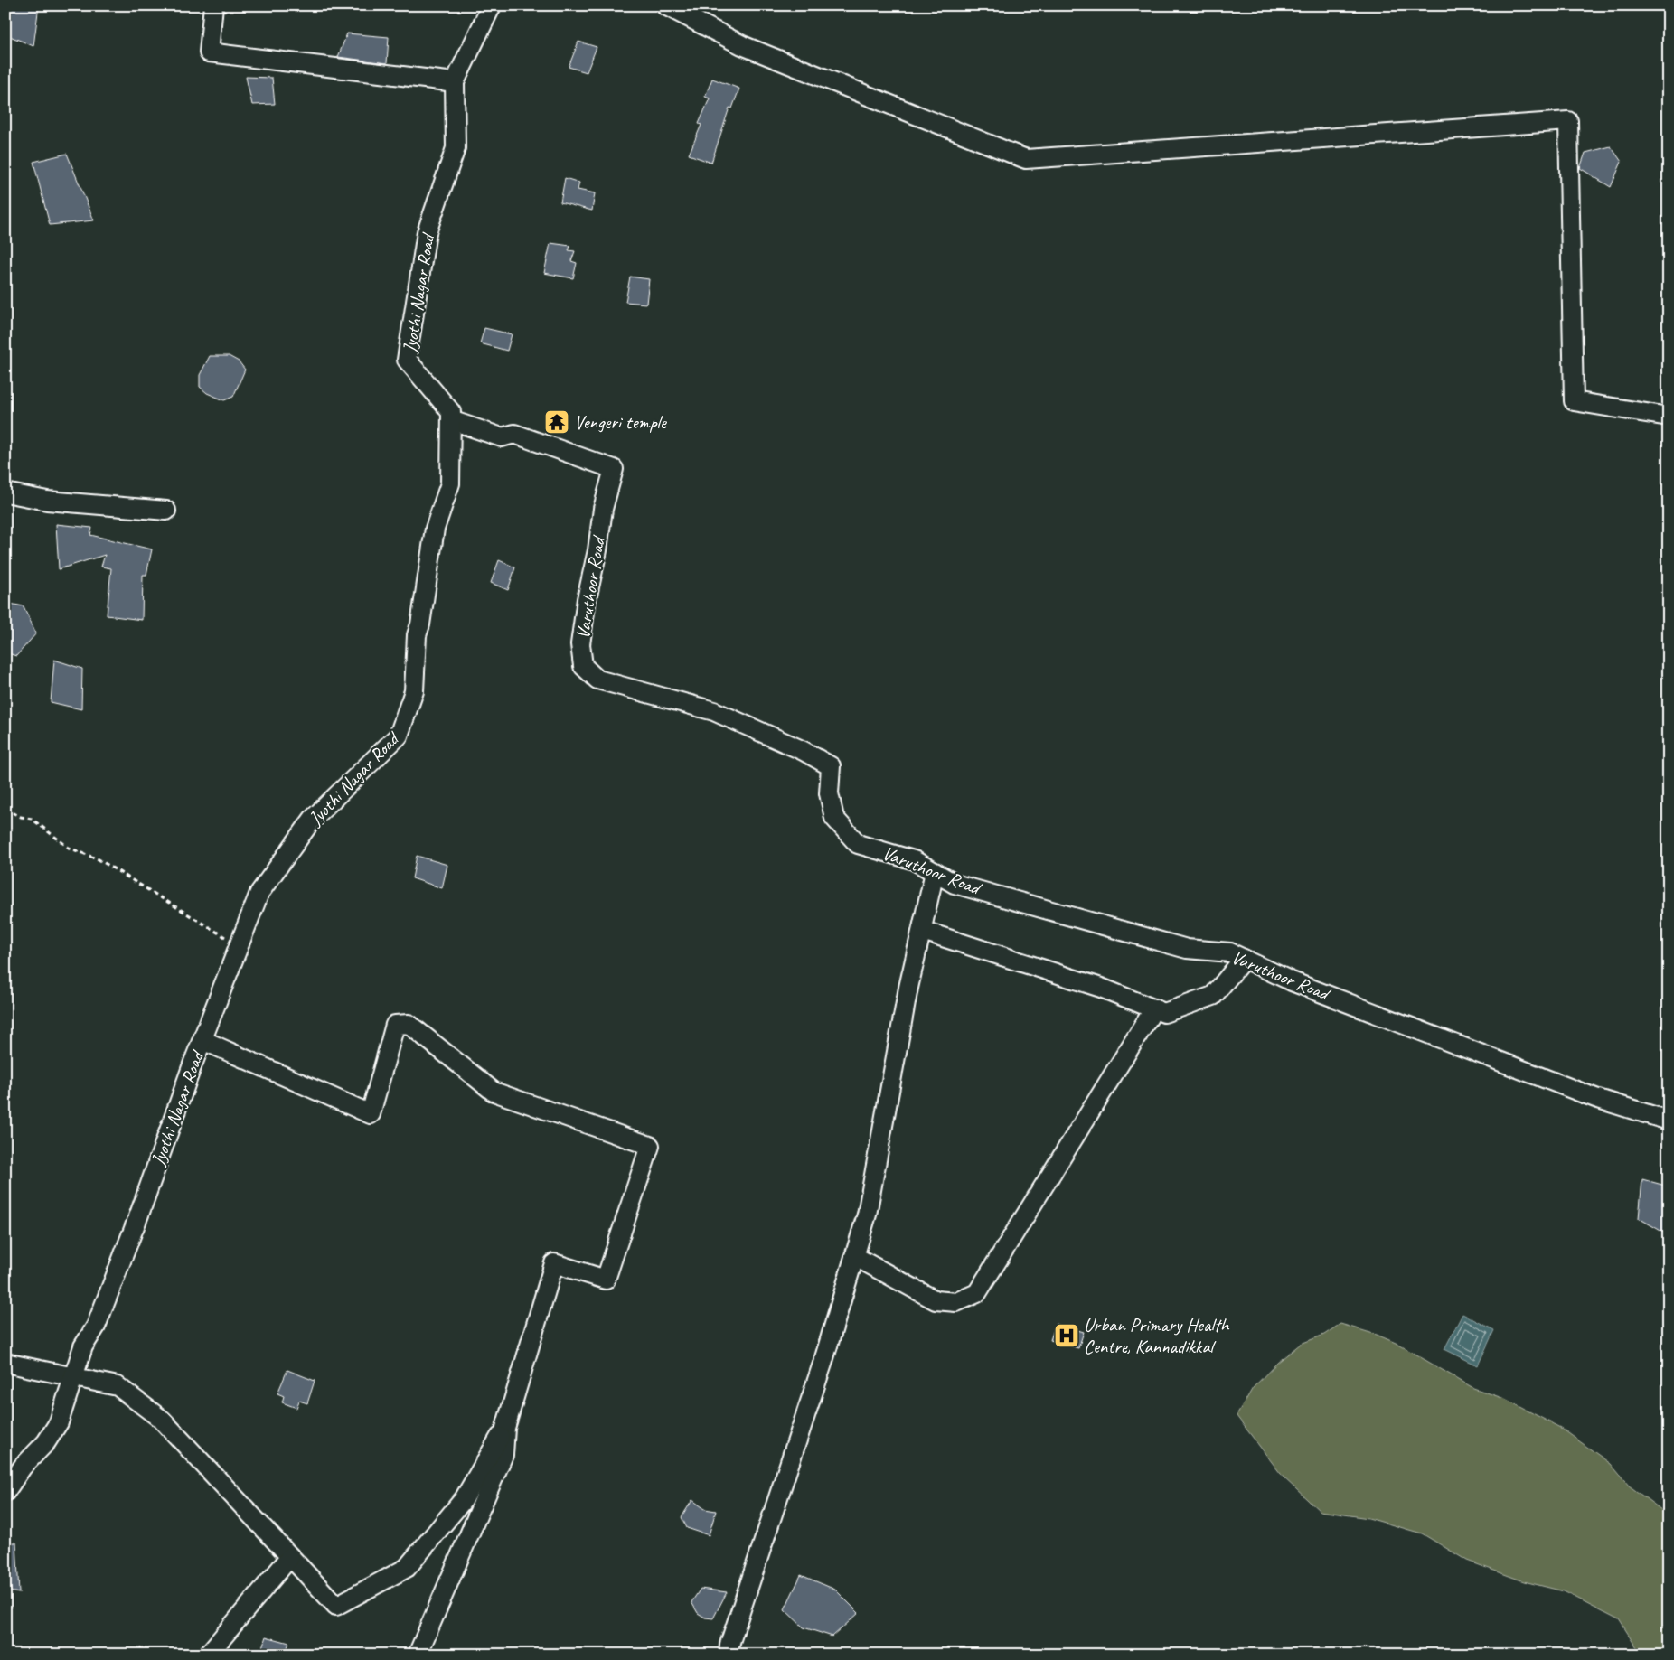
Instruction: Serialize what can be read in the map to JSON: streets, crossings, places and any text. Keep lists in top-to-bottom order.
{
  "streets": {
    "street": ["Jyothi Nagar Road", "Varuthoor Road"]
  },
  "crossings": [
    ["Jyothi Nagar Road", "Varuthoor Road"]
  ],
  "places": {
    "temple": ["Vengeri temple"],
    "hospital": ["Urban Primary Health Centre, Kannadikkal"]
  }
}
